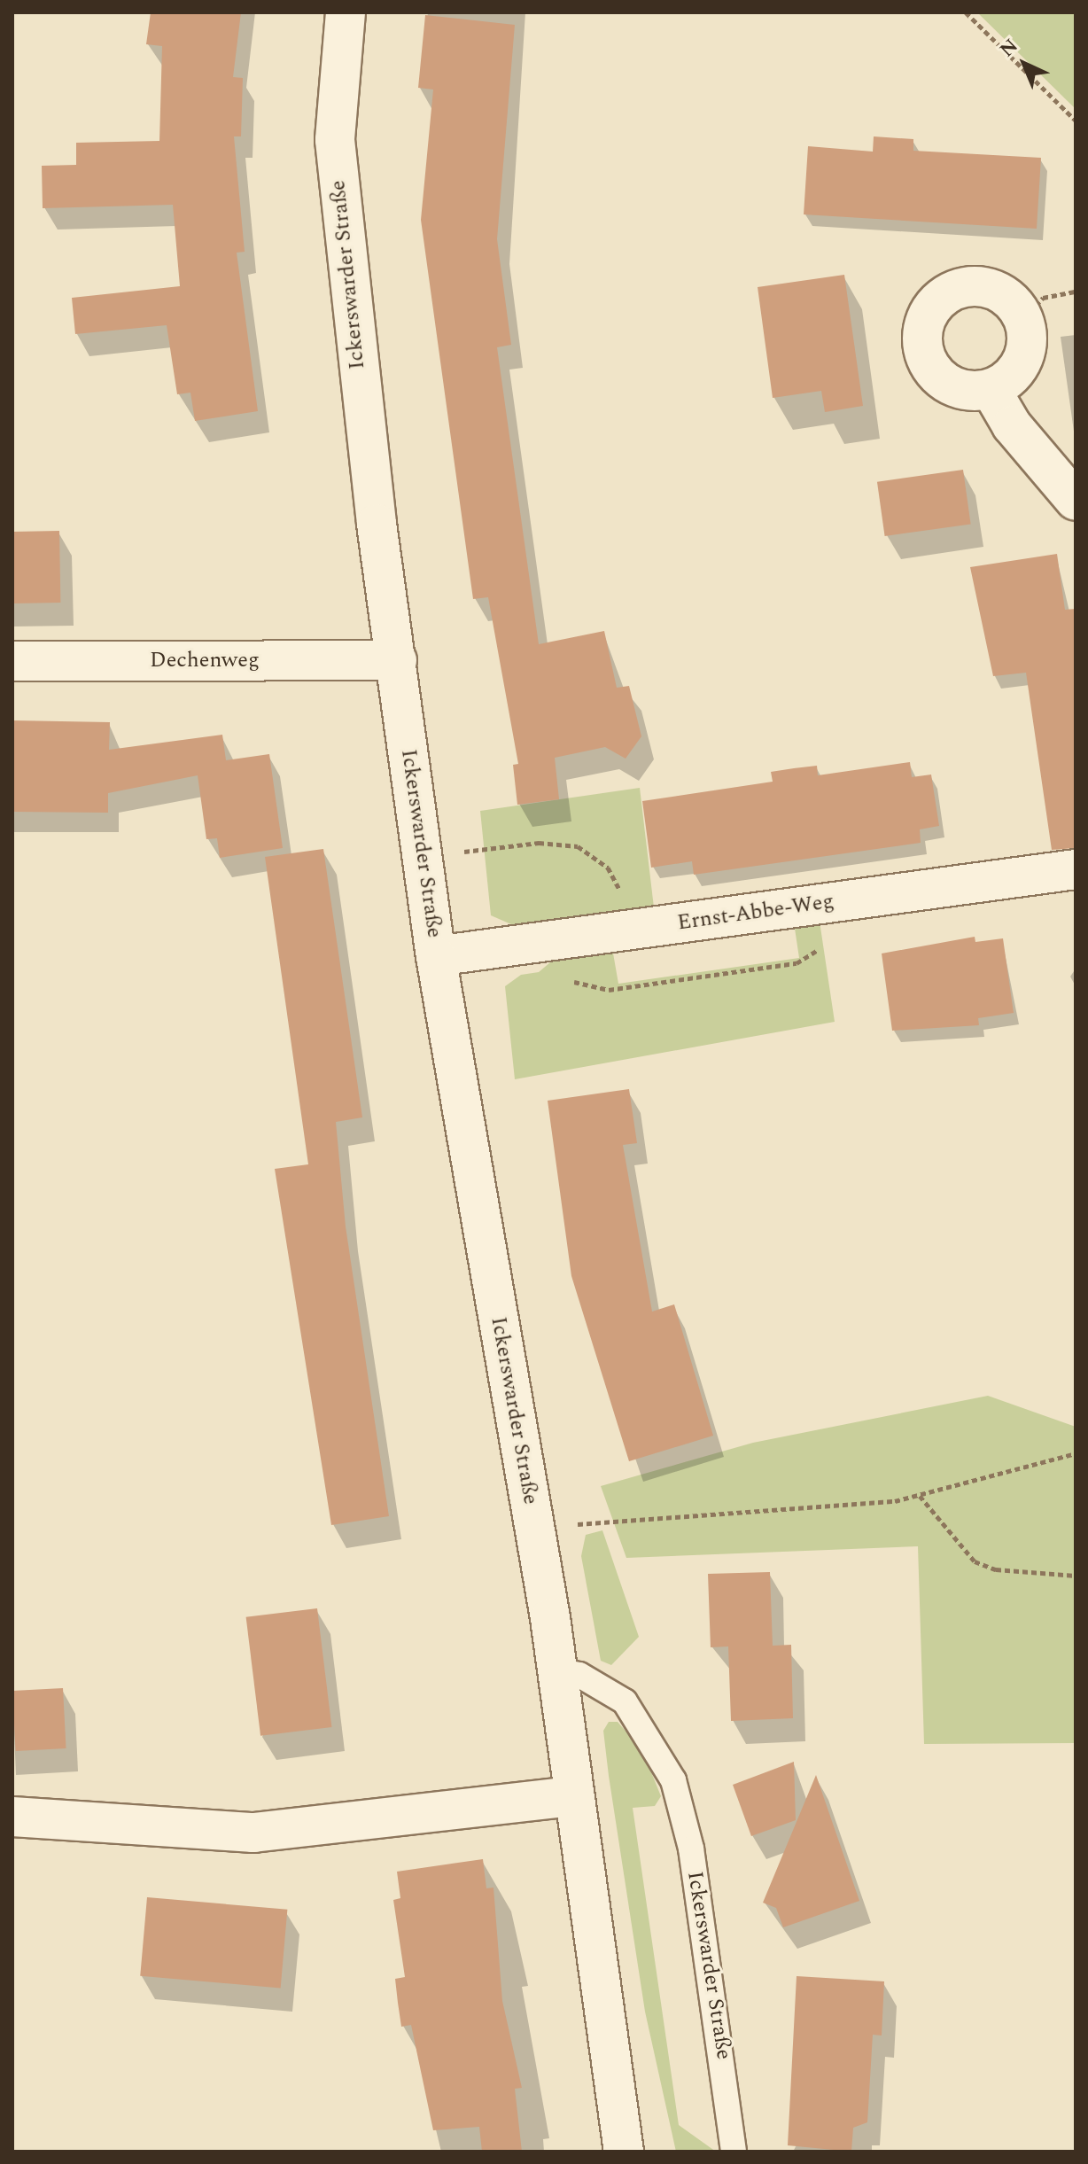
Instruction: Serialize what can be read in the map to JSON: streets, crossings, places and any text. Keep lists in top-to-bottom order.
{
  "streets": {
    "main road": ["Ickerswarder Straße", "Dechenweg", "Ernst-Abbe-Weg"]
  },
  "crossings": [
    ["Ickerswarder Straße", "Dechenweg"],
    ["Ickerswarder Straße", "Ernst-Abbe-Weg"]
  ],
  "north": "top left"
}
